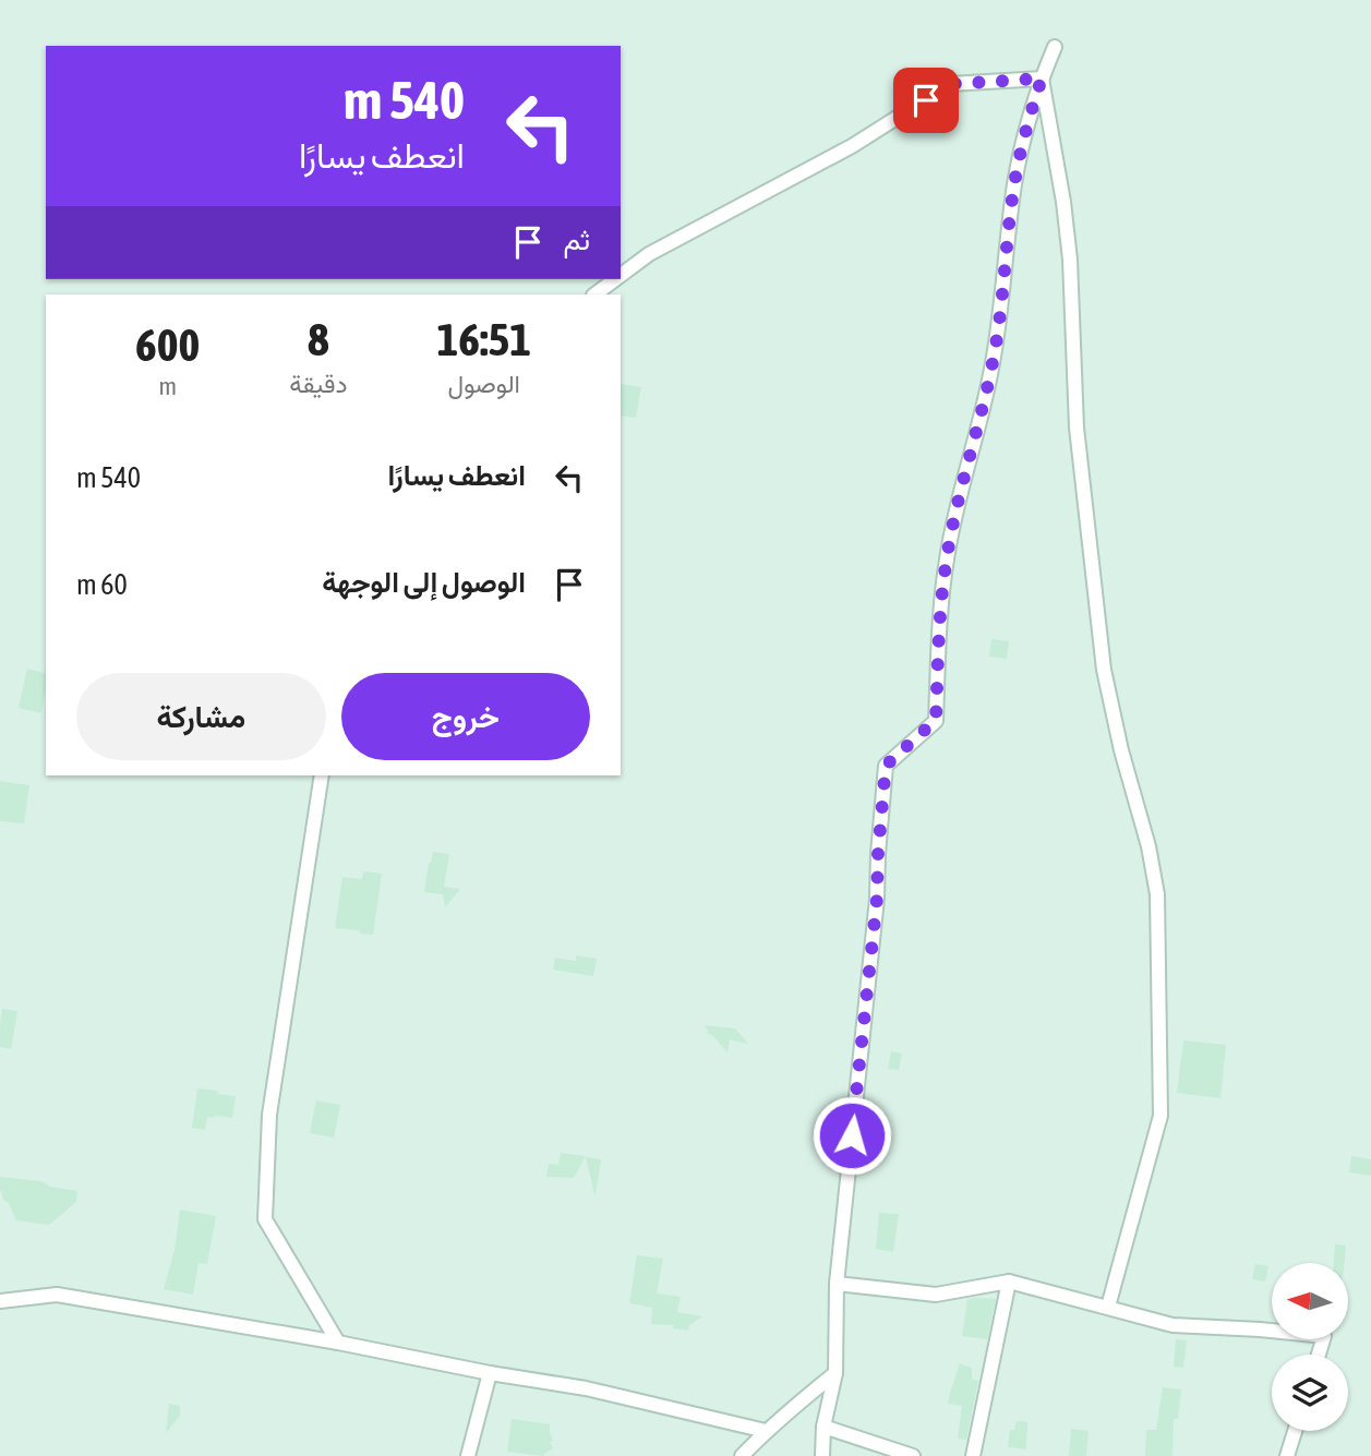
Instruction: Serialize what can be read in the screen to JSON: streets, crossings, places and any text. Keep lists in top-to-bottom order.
{
  "north": "left",
  "page": {
    "turn": ["540 m", "انعطف يسارًا"],
    "then": "ثم",
    "eta": [
      "16:51",
      "الوصول",
      "8",
      "دقيقة",
      "600",
      "m"
    ],
    "list": [
      {
        "name": "انعطف يسارًا",
        "value": "540 m"
      },
      {
        "name": "الوصول إلى الوجهة",
        "value": "60 m"
      }
    ],
    "buttons": ["خروج", "مشاركة"]
  }
}
